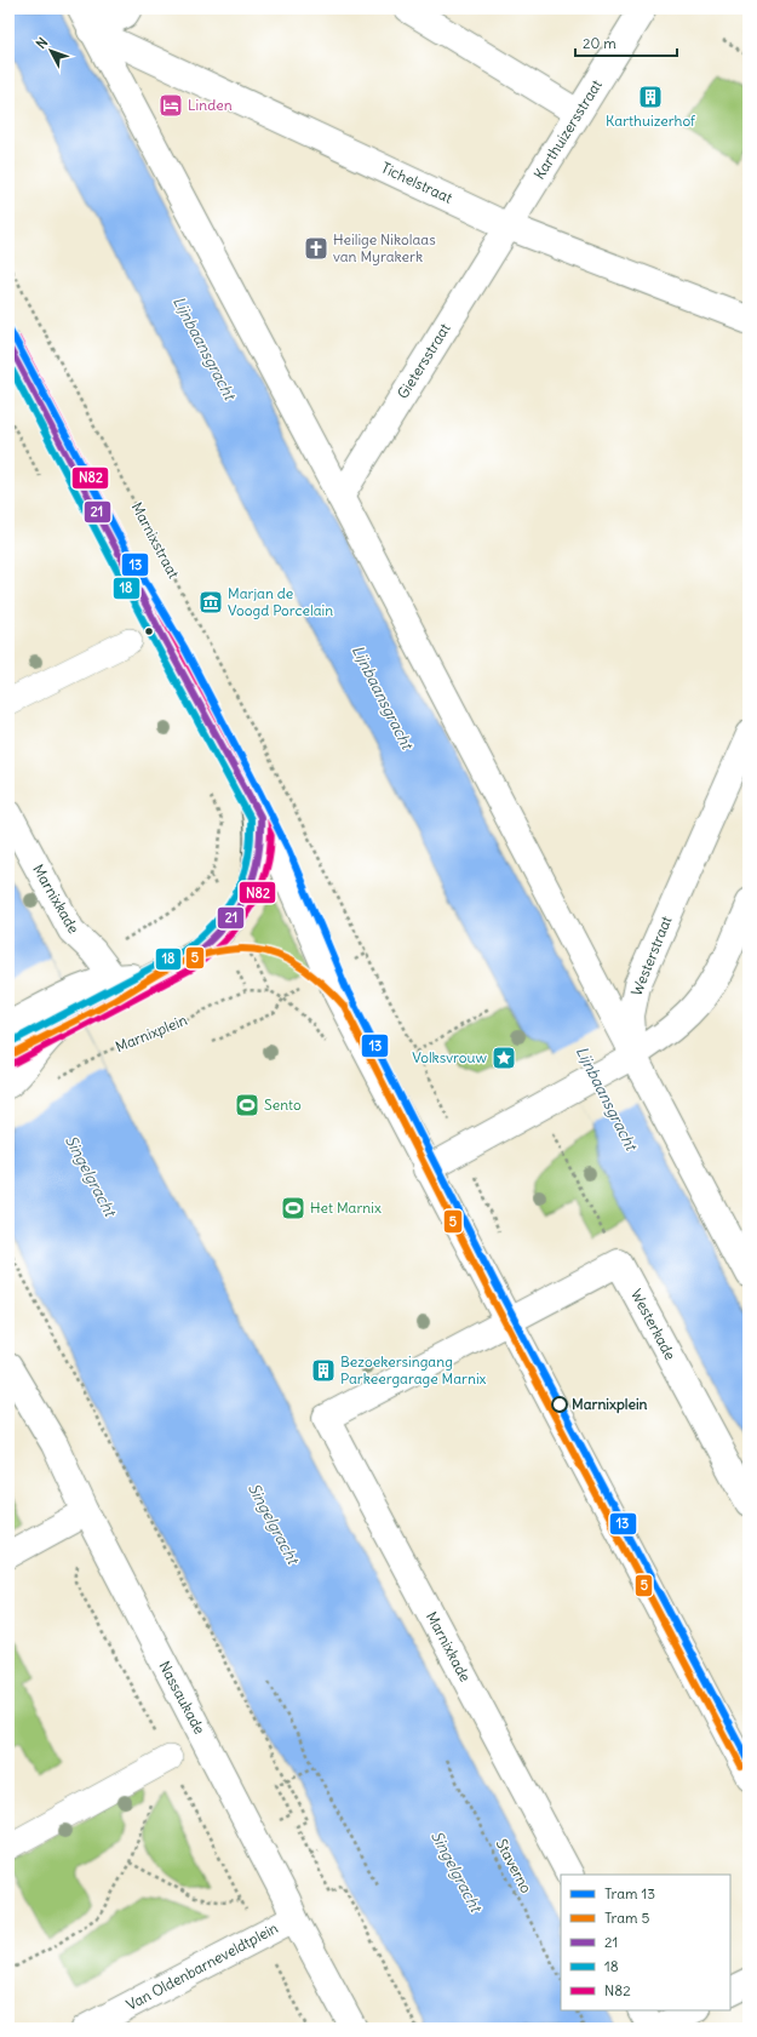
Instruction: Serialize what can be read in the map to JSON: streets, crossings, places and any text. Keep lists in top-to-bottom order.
{
  "streets": {
    "street": [
      "Karthuizersstraat",
      "Tichelstraat",
      "Gietersstraat",
      "Marnixkade",
      "Westerstraat",
      "Westerkade",
      "Nassaukade",
      "Van Oldenbarneveldtplein"
    ],
    "path": ["Marnixstraat", "Marnixplein", "Staverno"]
  },
  "crossings": [
    ["Karthuizersstraat", "Tichelstraat"],
    ["Karthuizersstraat", "Gietersstraat"],
    ["Tichelstraat", "Gietersstraat"],
    ["Nassaukade", "Van Oldenbarneveldtplein"]
  ],
  "water": ["Lijnbaansgracht", "Singelgracht"],
  "places": {
    "building": ["Karthuizerhof", "Bezoekersingang Parkeergarage Marnix"],
    "hotel": ["Linden"],
    "church": ["Heilige Nikolaas van Myrakerk"],
    "museum": ["Marjan de Voogd Porcelain"],
    "place": ["Volksvrouw"],
    "sports": ["Sento", "Het Marnix"],
    "other": ["Marnixplein"]
  },
  "lines": [
    "tram line 13",
    "transit line N82",
    "transit line 21",
    "transit line 18",
    "tram line 5"
  ],
  "legend": [
    "Tram 13",
    "Tram 5",
    "21",
    "18",
    "N82"
  ],
  "scale_bar": "20 m",
  "north": "top left"
}
